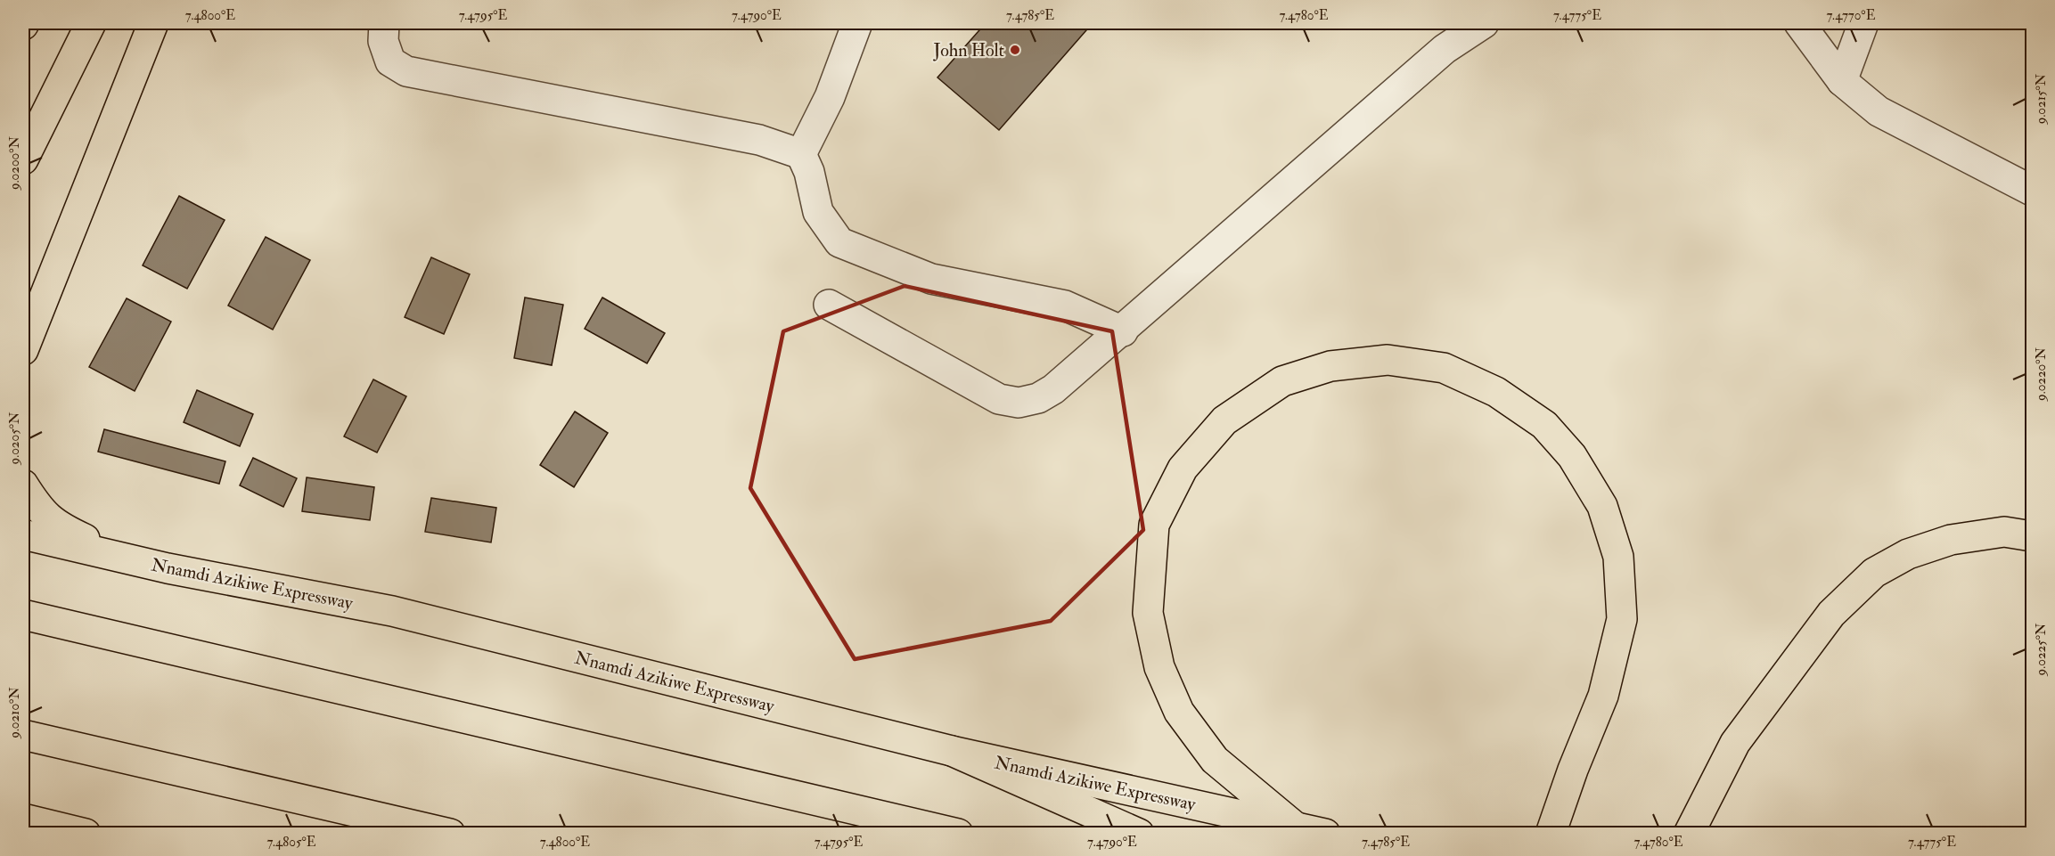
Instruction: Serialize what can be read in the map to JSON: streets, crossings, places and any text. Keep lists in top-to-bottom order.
{
  "streets": {
    "main road": ["Nnamdi Azikiwe Expressway"]
  },
  "places": ["John Holt"],
  "coordinates": [
    "7.4800°E",
    "7.4795°E",
    "7.4790°E",
    "7.4785°E",
    "7.4780°E",
    "7.4775°E",
    "7.4770°E",
    "9.0215°N",
    "9.0200°N",
    "9.0220°N",
    "9.0205°N",
    "9.0225°N",
    "9.0210°N",
    "7.4805°E"
  ]
}
